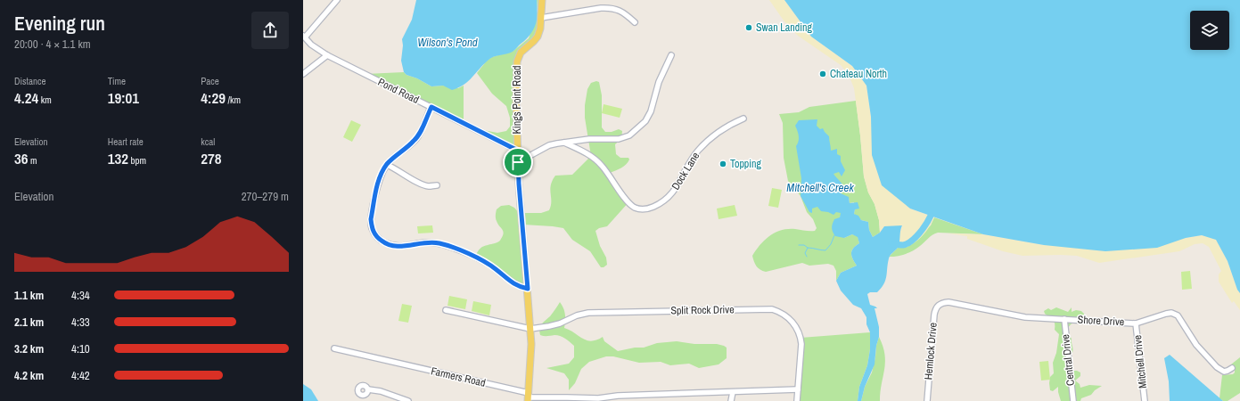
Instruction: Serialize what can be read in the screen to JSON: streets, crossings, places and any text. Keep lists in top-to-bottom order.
{
  "streets": {
    "main road": ["Kings Point Road"],
    "street": [
      "Pond Road",
      "Dock Lane",
      "Split Rock Drive",
      "Shore Drive",
      "Hemlock Drive",
      "Central Drive",
      "Mitchell Drive",
      "Farmers Road"
    ]
  },
  "crossings": [
    ["Pond Road", "Kings Point Road"],
    ["Kings Point Road", "Split Rock Drive"],
    ["Kings Point Road", "Farmers Road"],
    ["Split Rock Drive", "Farmers Road"],
    ["Shore Drive", "Hemlock Drive"],
    ["Shore Drive", "Central Drive"],
    ["Shore Drive", "Mitchell Drive"]
  ],
  "water": ["Wilson's Pond", "Mitchell's Creek"],
  "places": ["Swan Landing", "Chateau North", "Topping"],
  "page": {
    "heading": ["Evening run", "20:00 · 4 × 1.1 km"],
    "stats": [
      ["Distance", "4.24 km"],
      ["Time", "19:01"],
      ["Pace", "4:29 /km"],
      ["Elevation", "36 m"],
      ["Heart rate", "132 bpm"],
      ["kcal", "278"]
    ],
    "chart": ["Elevation", "270–279 m"],
    "list": [
      {
        "name": "1.1 km",
        "note": "4:34"
      },
      {
        "name": "2.1 km",
        "note": "4:33"
      },
      {
        "name": "3.2 km",
        "note": "4:10"
      },
      {
        "name": "4.2 km",
        "note": "4:42"
      }
    ]
  }
}
